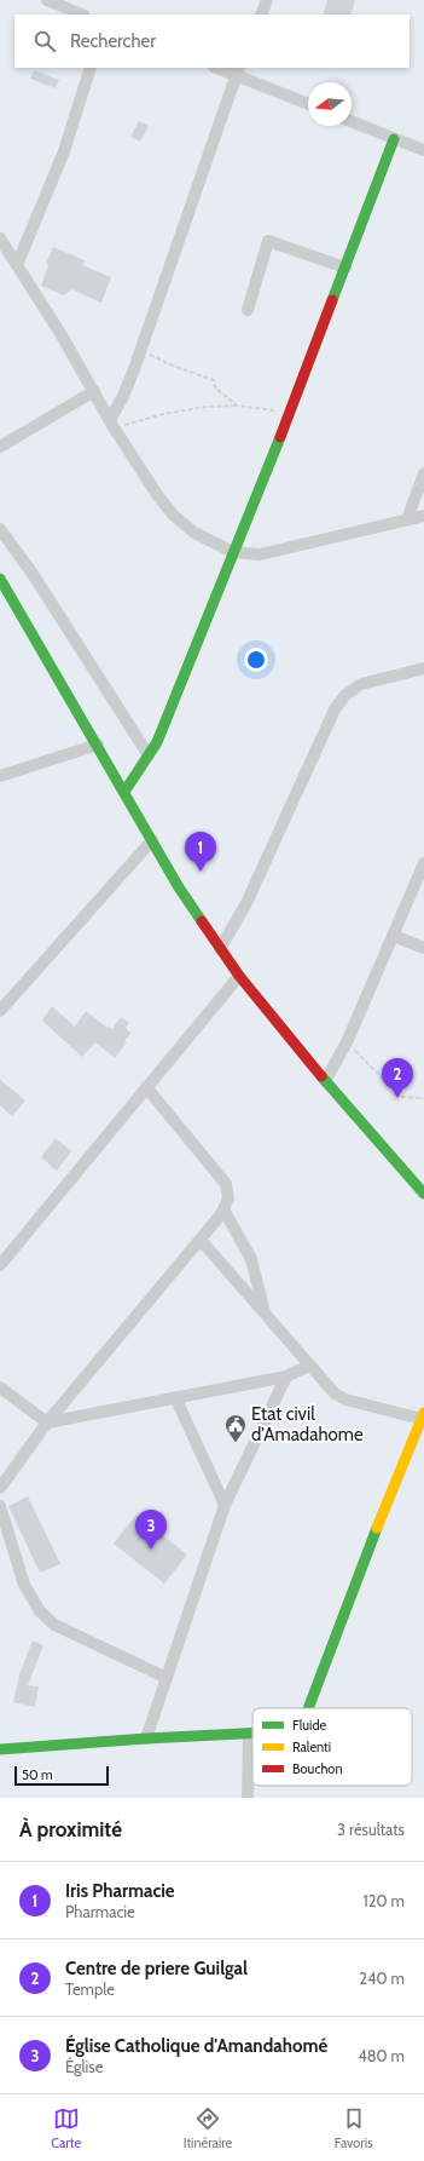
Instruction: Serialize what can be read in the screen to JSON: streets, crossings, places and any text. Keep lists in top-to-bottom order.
{
  "places": {
    "public building": ["Etat civil d'Amadahome"]
  },
  "legend": ["Fluide", "Ralenti", "Bouchon"],
  "scale_bar": "50 m",
  "north": "left",
  "page": {
    "search": "Rechercher",
    "pins": ["1", "2", "3"],
    "scale": "50 m",
    "heading": ["À proximité", "3 résultats"],
    "list": [
      {
        "mark": "1",
        "name": "Iris Pharmacie",
        "note": "Pharmacie",
        "value": "120 m"
      },
      {
        "mark": "2",
        "name": "Centre de priere Guilgal",
        "note": "Temple",
        "value": "240 m"
      },
      {
        "mark": "3",
        "name": "Église Catholique d'Amandahomé",
        "note": "Église",
        "value": "480 m"
      }
    ],
    "nav": ["Carte", "Itinéraire", "Favoris"]
  }
}
